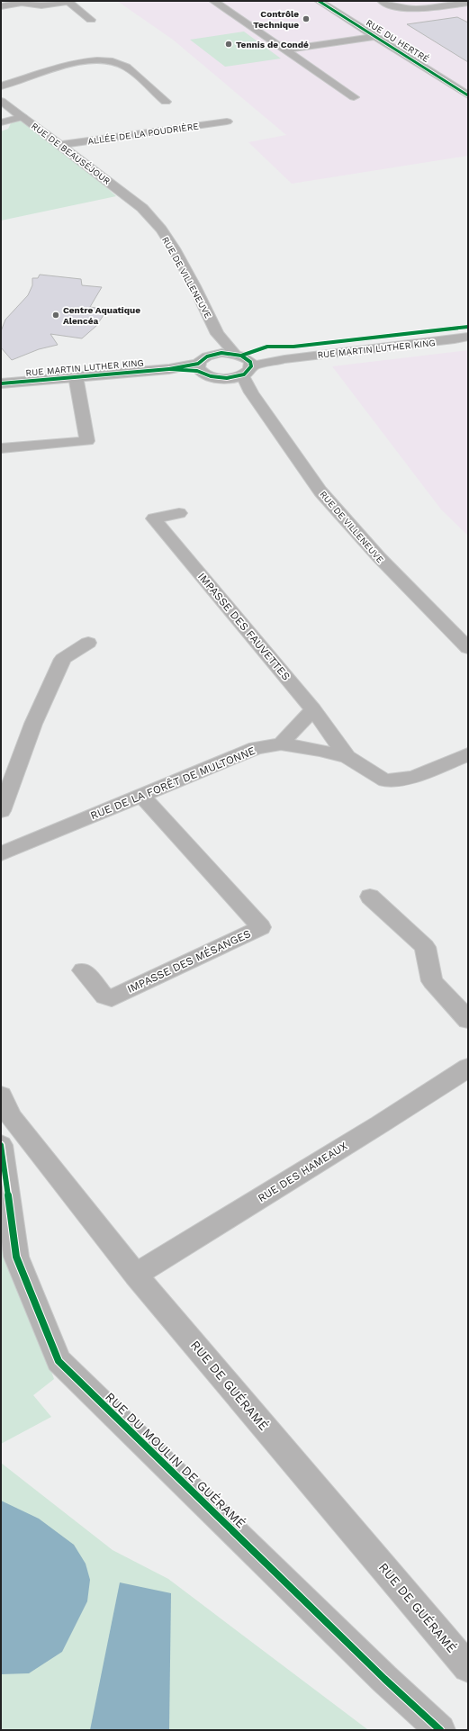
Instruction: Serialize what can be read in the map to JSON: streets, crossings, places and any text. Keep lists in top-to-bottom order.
{
  "streets": {
    "street": [
      "RUE DU HERTRÉ",
      "ALLÉE DE LA POUDRIÈRE",
      "RUE DE BEAUSÉJOUR",
      "RUE DE VILLENEUVE",
      "RUE MARTIN LUTHER KING",
      "IMPASSE DES FAUVETTES",
      "RUE DE LA FORÊT DE MULTONNE",
      "IMPASSE DES MÉSANGES",
      "RUE DES HAMEAUX",
      "RUE DE GUÉRAMÉ",
      "RUE DU MOULIN DE GUÉRAMÉ"
    ]
  },
  "crossings": [
    ["ALLÉE DE LA POUDRIÈRE", "RUE DE BEAUSÉJOUR"],
    ["RUE DE BEAUSÉJOUR", "RUE DE VILLENEUVE"],
    ["RUE DE VILLENEUVE", "RUE MARTIN LUTHER KING"],
    ["IMPASSE DES FAUVETTES", "RUE DE LA FORÊT DE MULTONNE"],
    ["RUE DE LA FORÊT DE MULTONNE", "IMPASSE DES MÉSANGES"],
    ["RUE DES HAMEAUX", "RUE DE GUÉRAMÉ"]
  ],
  "places": ["Contrôle Technique", "Tennis de Condé", "Centre Aquatique Alencéa"]
}
